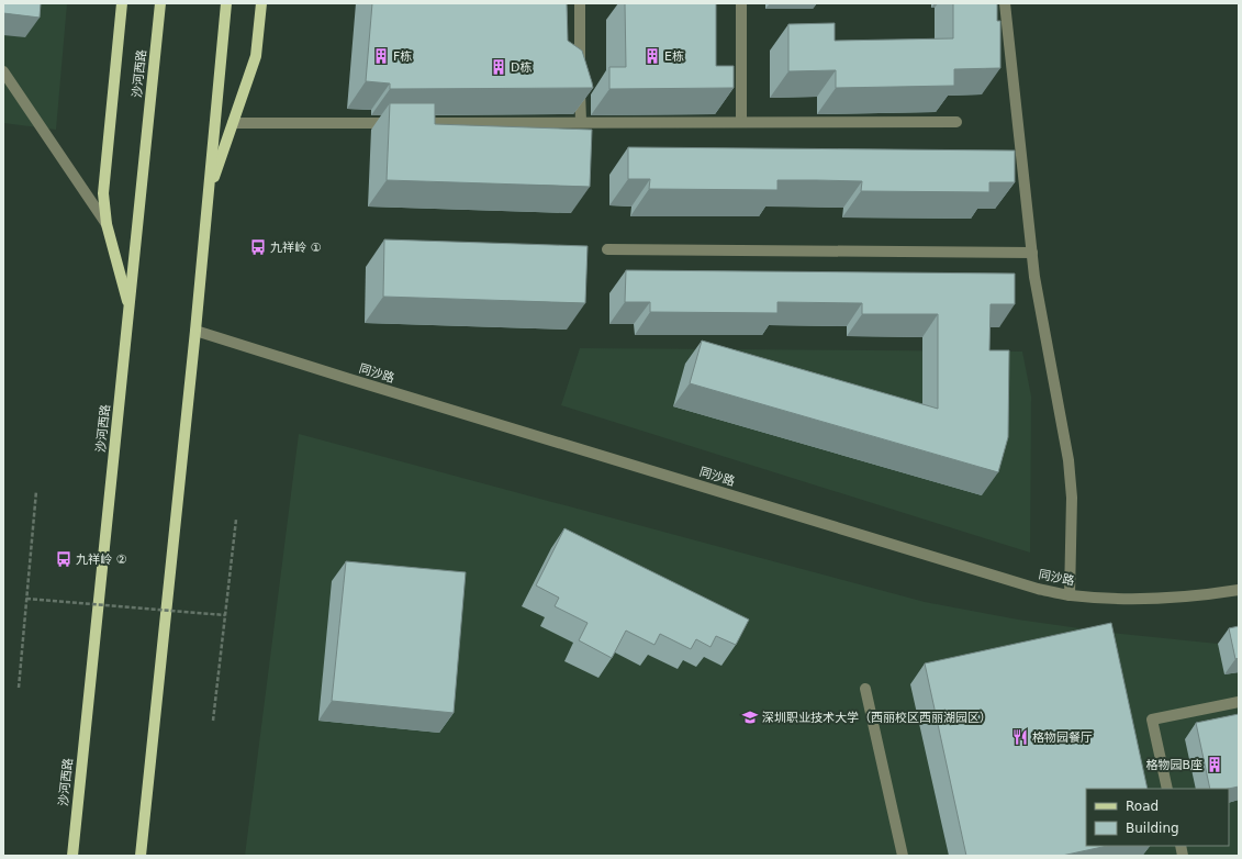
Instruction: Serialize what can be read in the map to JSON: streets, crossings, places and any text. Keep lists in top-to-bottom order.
{
  "streets": {
    "main road": ["沙河西路"],
    "street": ["同沙路"]
  },
  "places": {
    "building": [
      "F栋",
      "E栋",
      "D栋",
      "格物园B座"
    ],
    "bus stop": ["九祥岭 ①", "九祥岭 ②"],
    "school or university": ["深圳职业技术大学（西丽校区西丽湖园区）"],
    "restaurant": ["格物园餐厅"]
  },
  "legend": ["Road", "Building"]
}
